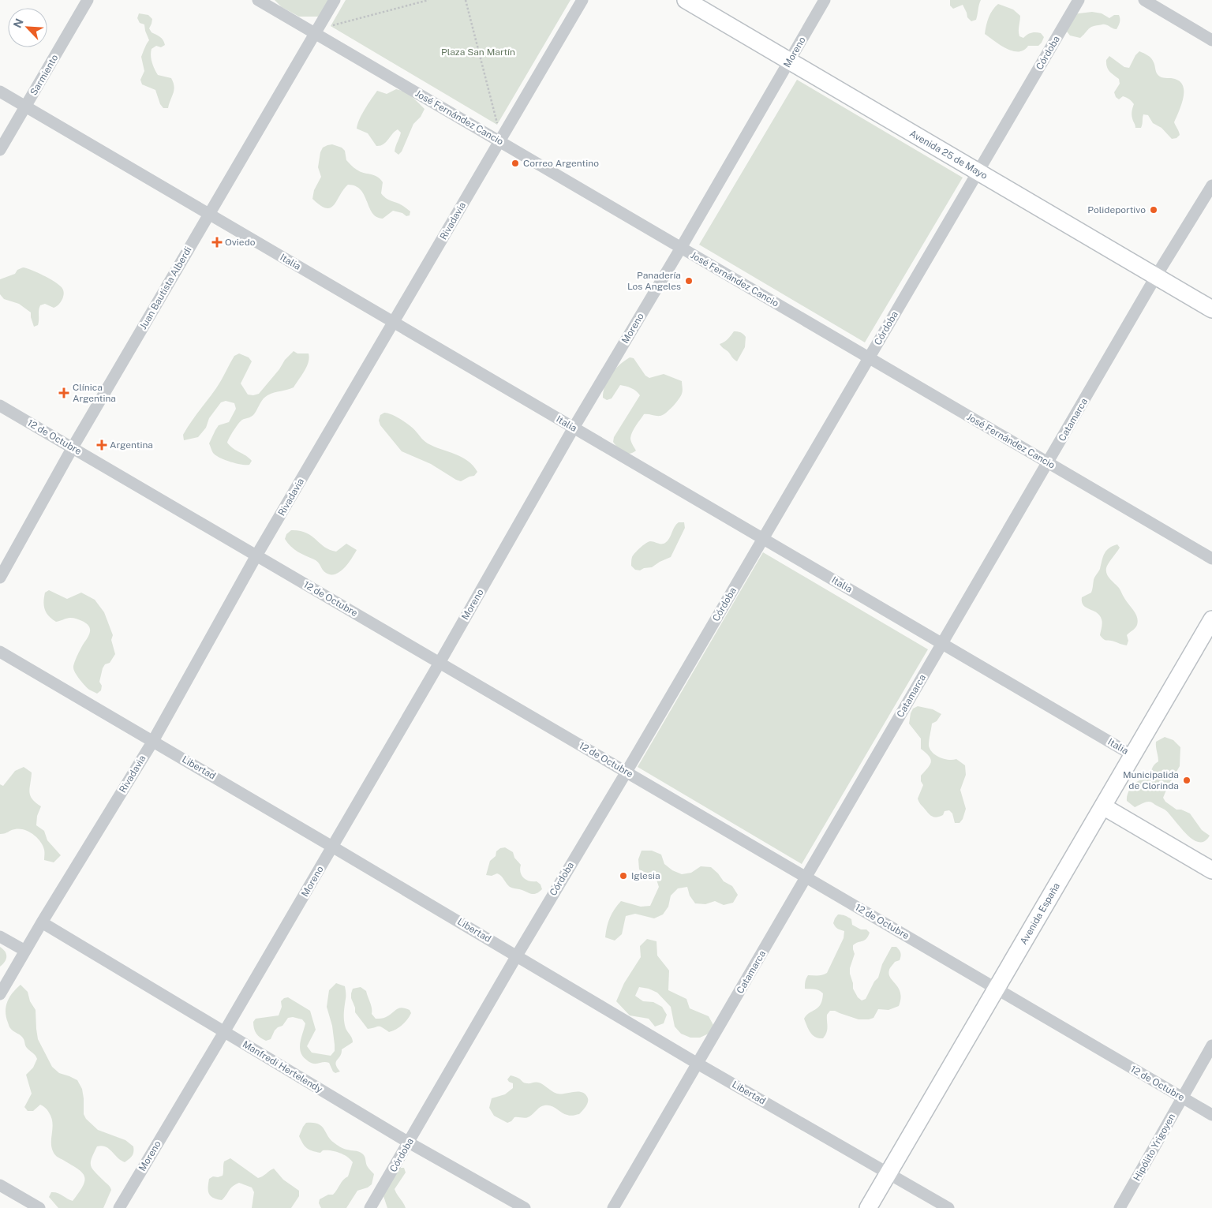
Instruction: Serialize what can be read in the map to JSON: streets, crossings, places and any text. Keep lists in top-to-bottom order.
{
  "streets": {
    "main road": ["Avenida 25 de Mayo", "Avenida España"],
    "street": [
      "Moreno",
      "Córdoba",
      "Sarmiento",
      "José Fernández Cancio",
      "Rivadavia",
      "Italia",
      "Juan Bautista Alberdi",
      "Catamarca",
      "12 de Octubre",
      "Libertad",
      "Manfredi Hertelendy",
      "Hipólito Yrigoyen"
    ]
  },
  "crossings": [
    ["Moreno", "José Fernández Cancio"],
    ["Moreno", "Avenida 25 de Mayo"],
    ["Moreno", "Italia"],
    ["Moreno", "12 de Octubre"],
    ["Moreno", "Libertad"],
    ["Moreno", "Manfredi Hertelendy"],
    ["Córdoba", "José Fernández Cancio"],
    ["Córdoba", "Avenida 25 de Mayo"],
    ["Córdoba", "Italia"],
    ["Córdoba", "12 de Octubre"],
    ["Córdoba", "Libertad"],
    ["Córdoba", "Manfredi Hertelendy"],
    ["Sarmiento", "Italia"],
    ["José Fernández Cancio", "Rivadavia"],
    ["José Fernández Cancio", "Juan Bautista Alberdi"],
    ["José Fernández Cancio", "Catamarca"],
    ["Avenida 25 de Mayo", "Catamarca"],
    ["Rivadavia", "Italia"],
    ["Rivadavia", "12 de Octubre"],
    ["Rivadavia", "Libertad"],
    ["Rivadavia", "Manfredi Hertelendy"],
    ["Italia", "Juan Bautista Alberdi"],
    ["Italia", "Catamarca"],
    ["Italia", "Avenida España"],
    ["Juan Bautista Alberdi", "12 de Octubre"],
    ["Catamarca", "12 de Octubre"],
    ["Catamarca", "Libertad"],
    ["12 de Octubre", "Avenida España"],
    ["12 de Octubre", "Hipólito Yrigoyen"],
    ["Libertad", "Avenida España"]
  ],
  "parks": ["Plaza San Martín"],
  "places": {
    "other": [
      "Correo Argentino",
      "Polideportivo",
      "Panadería Los Angeles",
      "Municipalida de Clorinda",
      "Iglesia"
    ],
    "health": ["Oviedo", "Clínica Argentina", "Argentina"]
  },
  "north": "top left"
}
